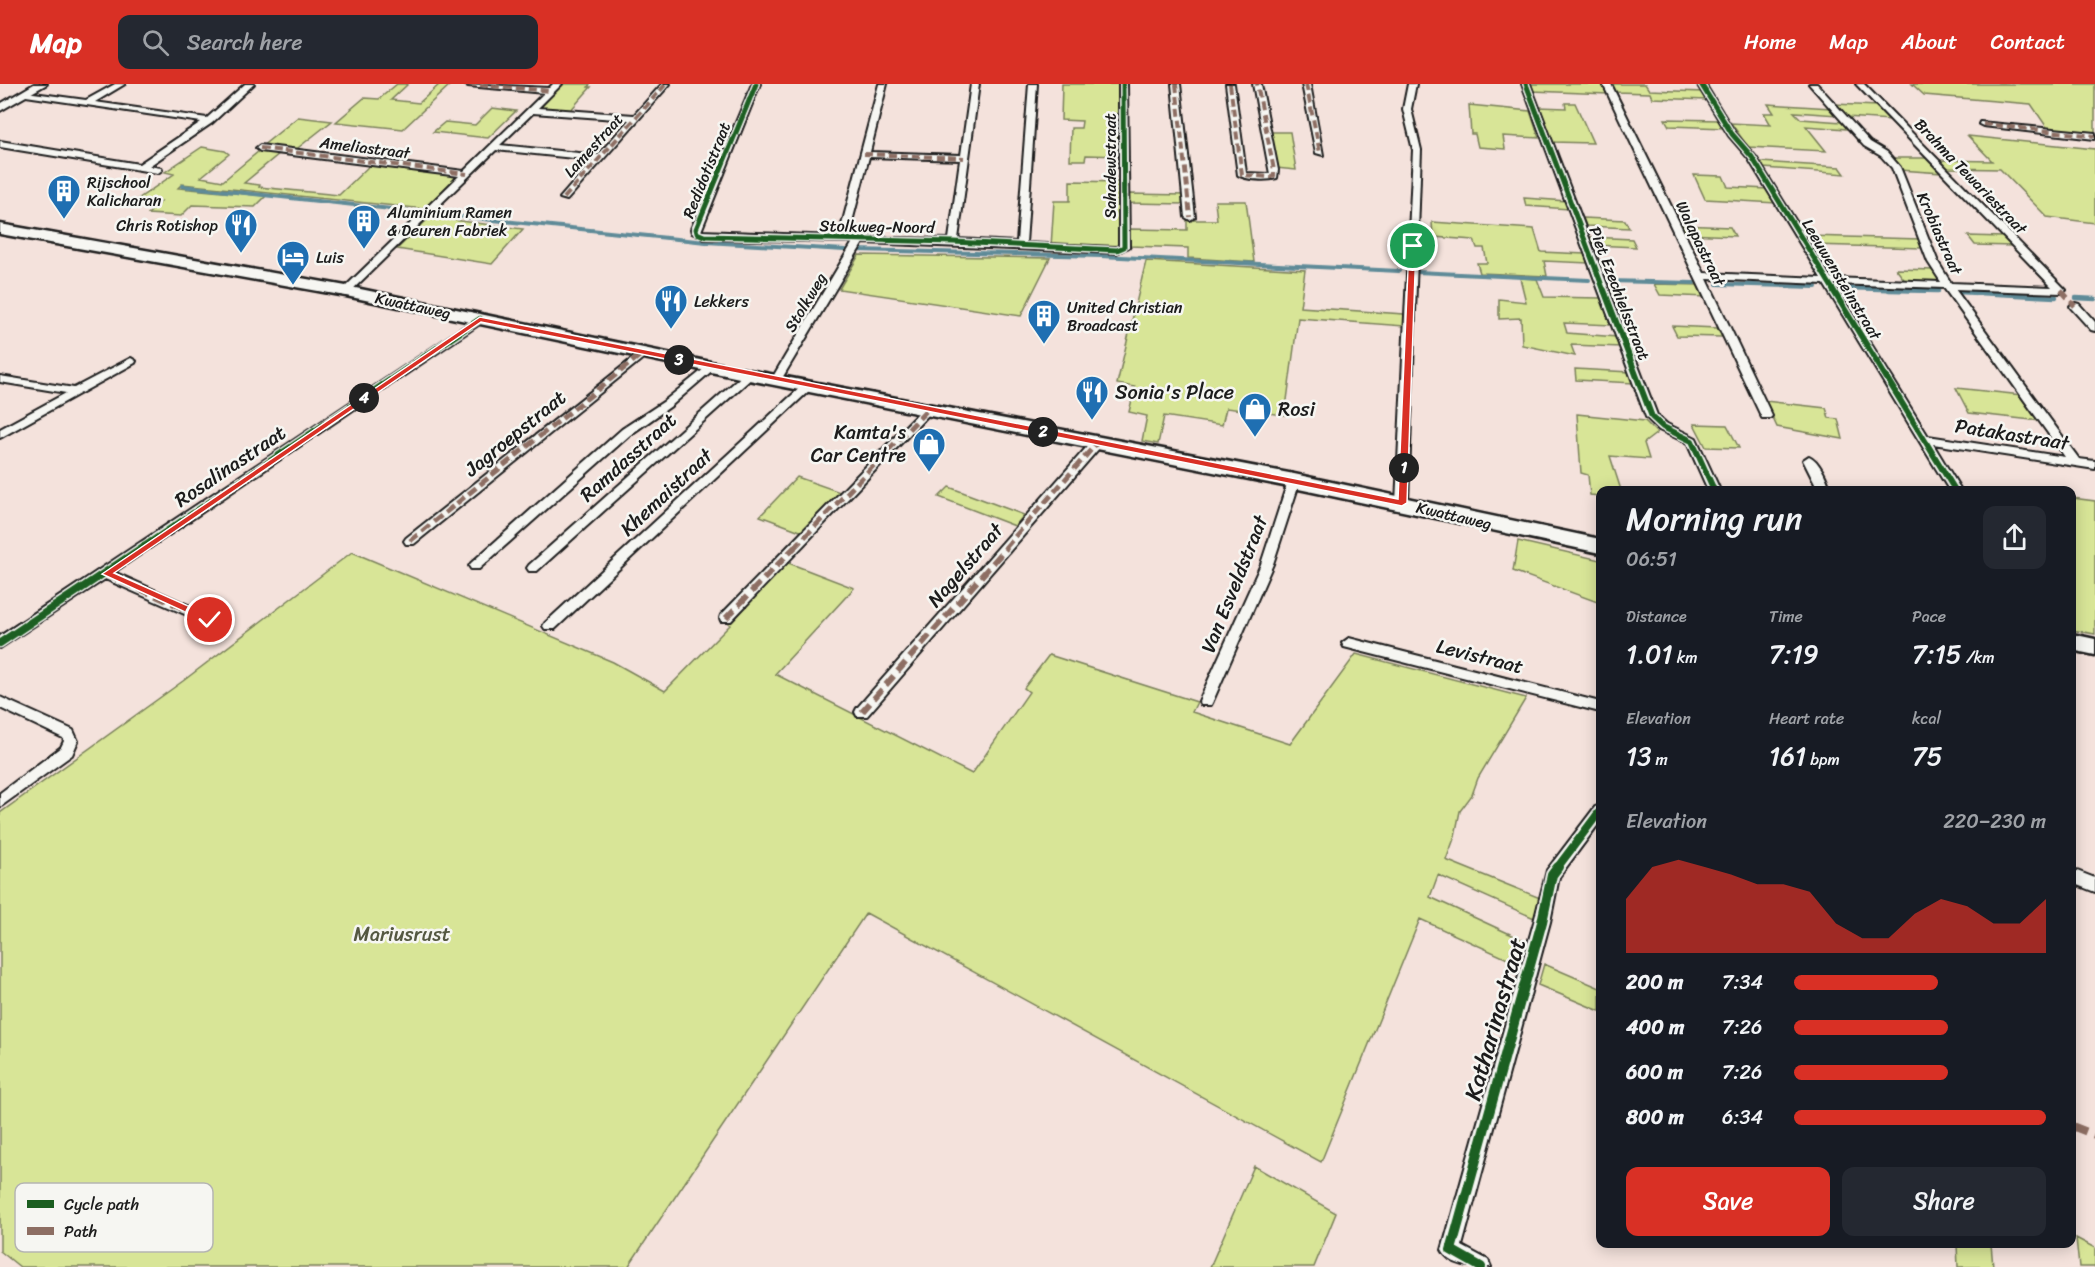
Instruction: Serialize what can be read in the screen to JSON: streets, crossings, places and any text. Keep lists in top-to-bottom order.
{
  "streets": {
    "main road": ["Kwattaweg"],
    "street": [
      "Lamestraat",
      "Ameliastraat",
      "Sahadewstraat",
      "Redidotistraat",
      "Brahma Tewariestraat",
      "Stolkweg-Noord",
      "Krobiastraat",
      "Walapastraat",
      "Leeuwensteinstraat",
      "Piet Ezechielsstraat",
      "Stolkweg",
      "Jagroepstraat",
      "Patakastraat",
      "Ramdasstraat",
      "Rosalinastraat",
      "Khemaistraat",
      "Nagelstraat",
      "Van Esveldstraat",
      "Levistraat",
      "Katharinastraat"
    ]
  },
  "crossings": [
    ["Sahadewstraat", "Stolkweg-Noord"],
    ["Redidotistraat", "Stolkweg-Noord"],
    ["Brahma Tewariestraat", "Krobiastraat"],
    ["Stolkweg-Noord", "Stolkweg"],
    ["Krobiastraat", "Patakastraat"],
    ["Leeuwensteinstraat", "Patakastraat"],
    ["Stolkweg", "Kwattaweg"],
    ["Kwattaweg", "Jagroepstraat"],
    ["Kwattaweg", "Ramdasstraat"],
    ["Kwattaweg", "Rosalinastraat"],
    ["Kwattaweg", "Khemaistraat"],
    ["Kwattaweg", "Nagelstraat"],
    ["Kwattaweg", "Van Esveldstraat"]
  ],
  "parks": ["Mariusrust"],
  "places": {
    "building": ["Rijschool Kalicharan", "Aluminium Ramen & Deuren Fabriek", "United Christian Broadcast"],
    "restaurant": ["Chris Rotishop", "Lekkers", "Sonia's Place"],
    "hotel": ["Luis"],
    "shop": ["Rosi", "Kamta's Car Centre"]
  },
  "legend": ["Cycle path", "Path"],
  "page": {
    "header": "Map",
    "search": "Search here",
    "nav": [
      "Home",
      "Map",
      "About",
      "Contact"
    ],
    "pins": [
      "3",
      "4",
      "2",
      "1"
    ],
    "heading": ["Morning run", "06:51"],
    "stats": [
      ["Distance", "1.01 km"],
      ["Time", "7:19"],
      ["Pace", "7:15 /km"],
      ["Elevation", "13 m"],
      ["Heart rate", "161 bpm"],
      ["kcal", "75"]
    ],
    "chart": ["Elevation", "220–230 m"],
    "list": [
      {
        "name": "200 m",
        "note": "7:34"
      },
      {
        "name": "400 m",
        "note": "7:26"
      },
      {
        "name": "600 m",
        "note": "7:26"
      },
      {
        "name": "800 m",
        "note": "6:34"
      }
    ],
    "buttons": ["Save", "Share"]
  }
}
